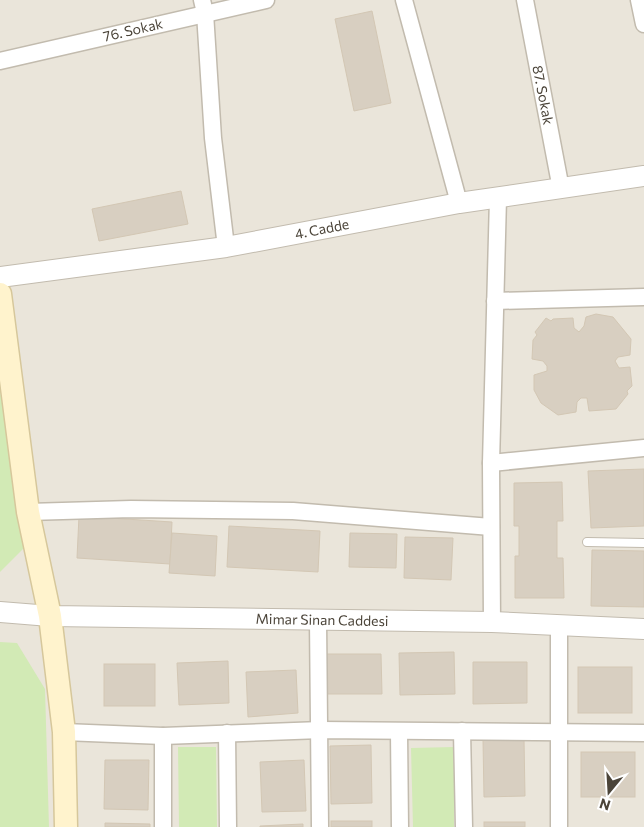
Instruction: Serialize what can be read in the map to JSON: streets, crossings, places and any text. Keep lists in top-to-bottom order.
{
  "streets": {
    "street": [
      "76. Sokak",
      "87. Sokak",
      "4. Cadde",
      "Mimar Sinan Caddesi"
    ]
  },
  "crossings": [
    ["87. Sokak", "4. Cadde"]
  ],
  "north": "bottom"
}
